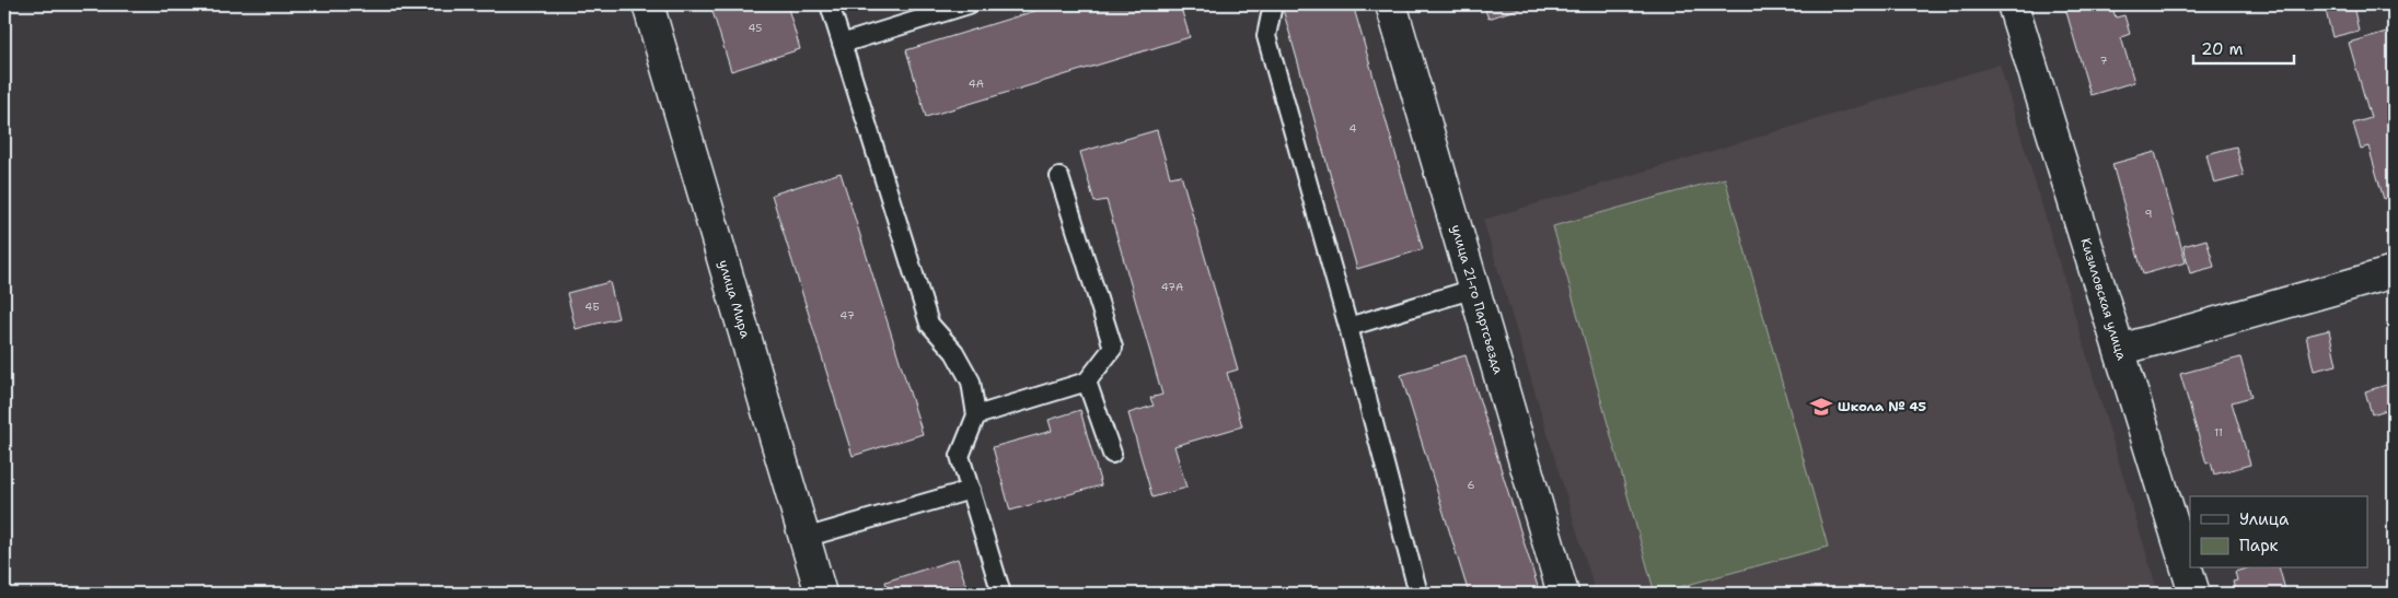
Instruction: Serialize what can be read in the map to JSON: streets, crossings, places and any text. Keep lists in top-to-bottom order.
{
  "streets": {
    "street": ["улица Мира", "улица 21-го Партсъезда", "Кизиловская улица"]
  },
  "places": {
    "school or university": ["Школа № 45"]
  },
  "house_numbers": [
    "45",
    "7",
    "4А",
    "4",
    "9",
    "47А",
    "4Б",
    "47",
    "11",
    "6"
  ],
  "legend": ["Улица", "Парк"],
  "scale_bar": "20 m"
}
